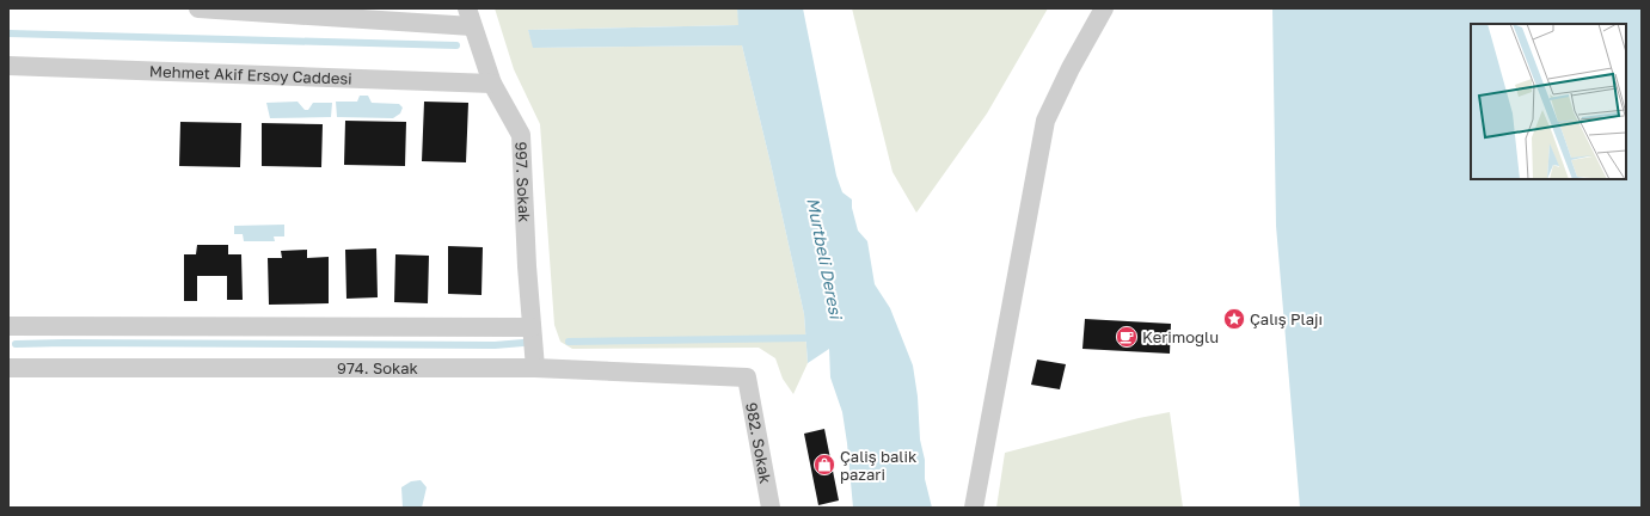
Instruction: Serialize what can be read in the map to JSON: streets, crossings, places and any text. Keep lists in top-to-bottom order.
{
  "streets": {
    "street": [
      "Mehmet Akif Ersoy Caddesi",
      "997. Sokak",
      "974. Sokak",
      "982. Sokak"
    ]
  },
  "crossings": [
    ["Mehmet Akif Ersoy Caddesi", "997. Sokak"],
    ["997. Sokak", "974. Sokak"],
    ["974. Sokak", "982. Sokak"]
  ],
  "water": ["Murtbeli Deresi"],
  "places": {
    "place": ["Çalış Plajı"],
    "cafe": ["Kerimoğlu"],
    "shop": ["Çaliş balik pazari"]
  }
}
